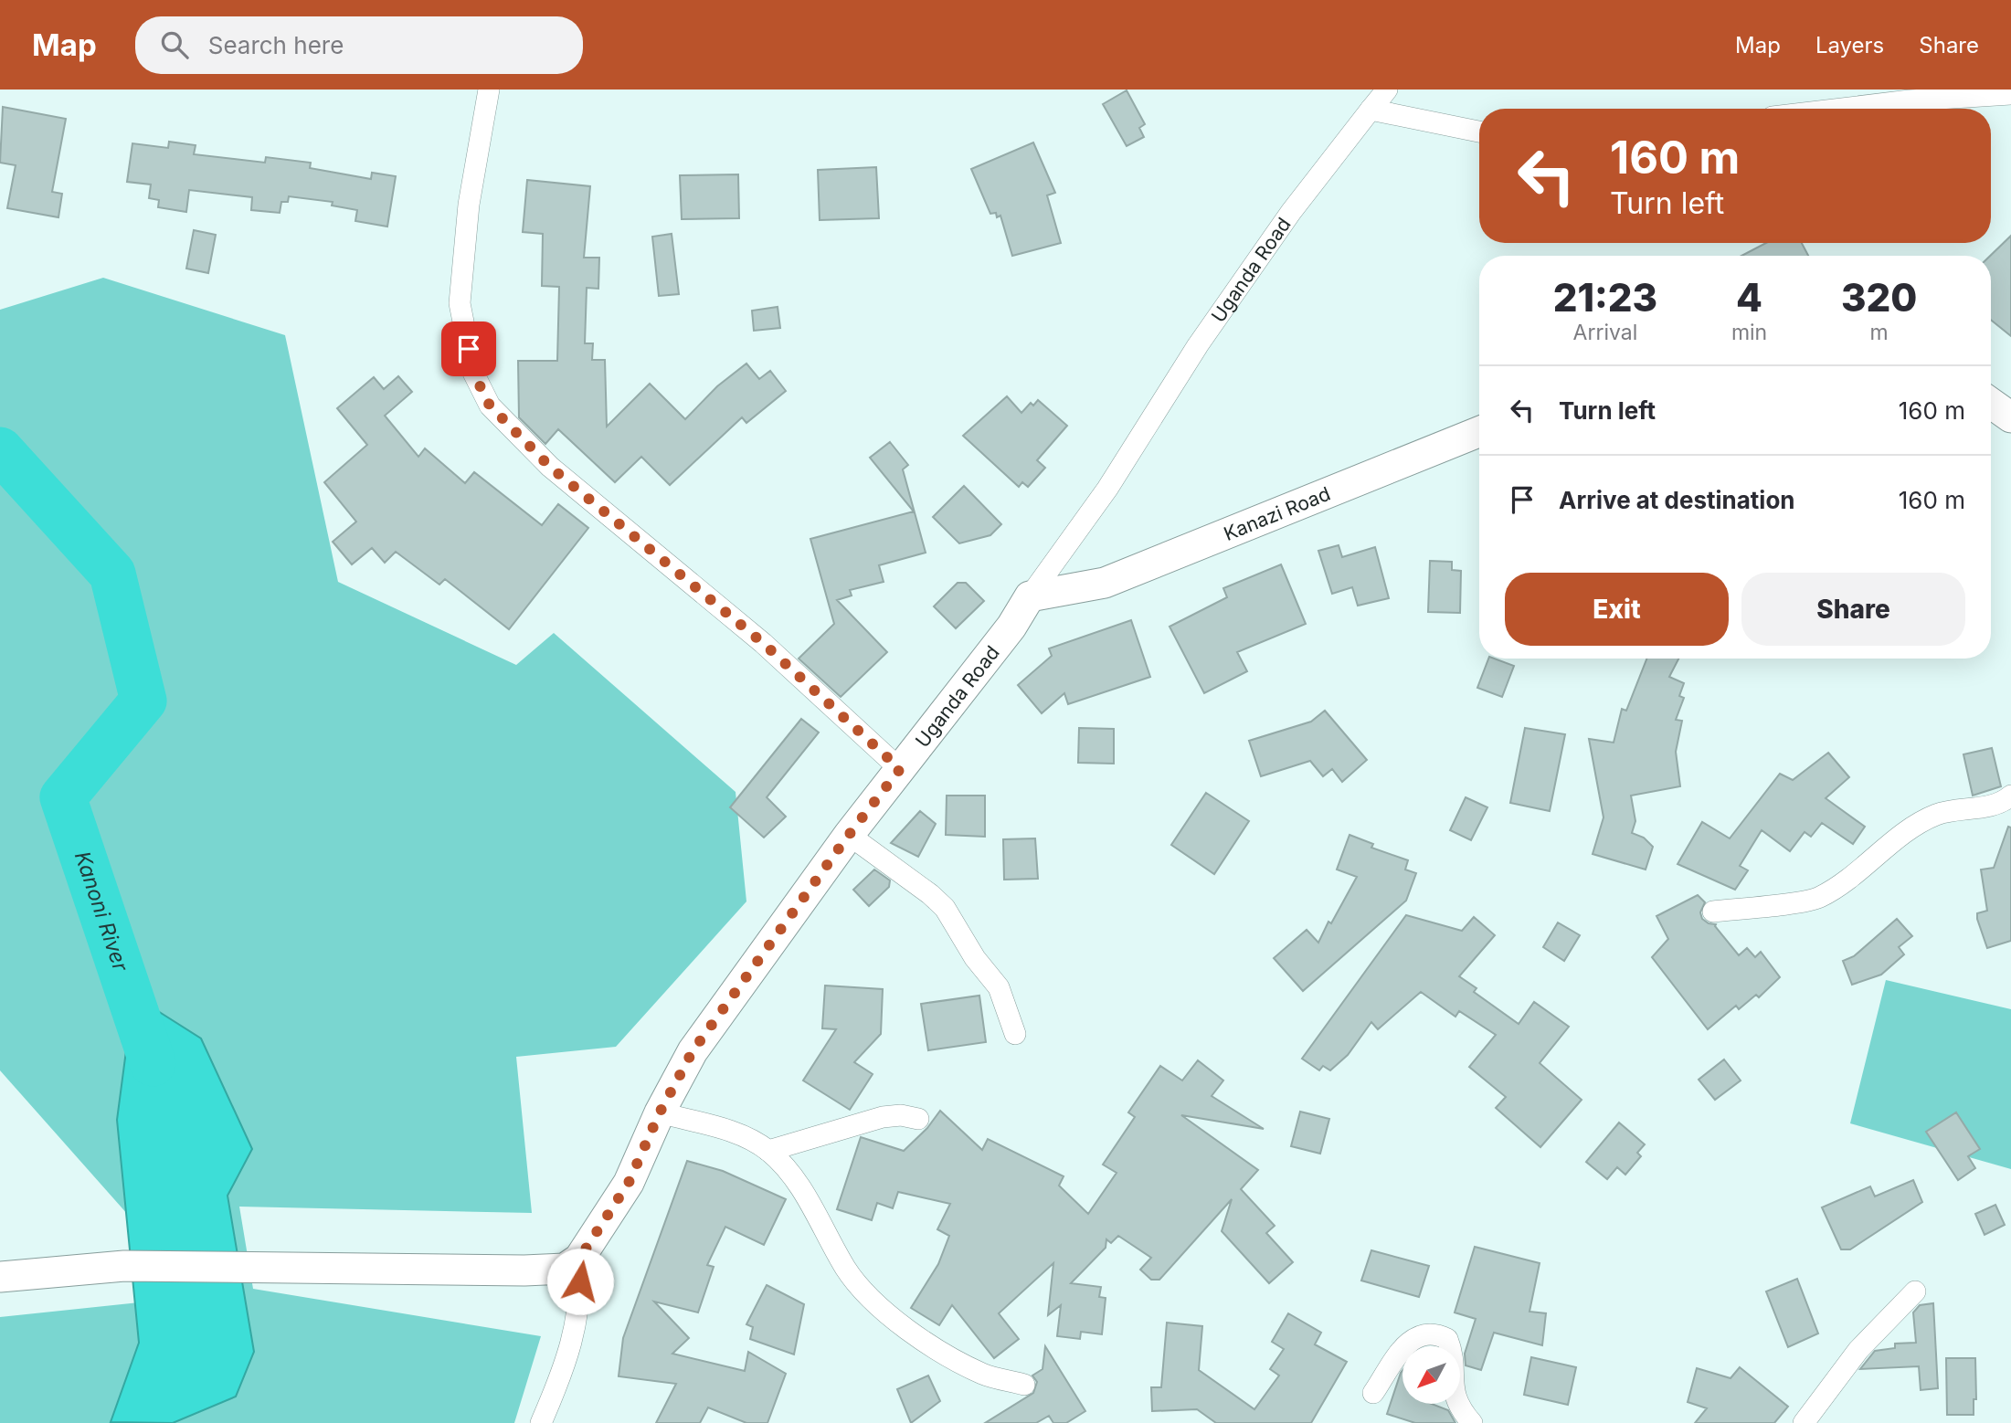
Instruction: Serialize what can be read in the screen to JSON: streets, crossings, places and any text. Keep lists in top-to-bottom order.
{
  "streets": {
    "main road": ["Uganda Road", "Kanazi Road"]
  },
  "crossings": [
    ["Uganda Road", "Kanazi Road"]
  ],
  "water": ["Kanoni River"],
  "north": "bottom left",
  "page": {
    "header": "Map",
    "search": "Search here",
    "nav": ["Map", "Layers", "Share"],
    "turn": ["160 m", "Turn left"],
    "eta": [
      "21:23",
      "Arrival",
      "4",
      "min",
      "320",
      "m"
    ],
    "list": [
      {
        "name": "Turn left",
        "value": "160 m"
      },
      {
        "name": "Arrive at destination",
        "value": "160 m"
      }
    ],
    "buttons": ["Exit", "Share"]
  }
}
